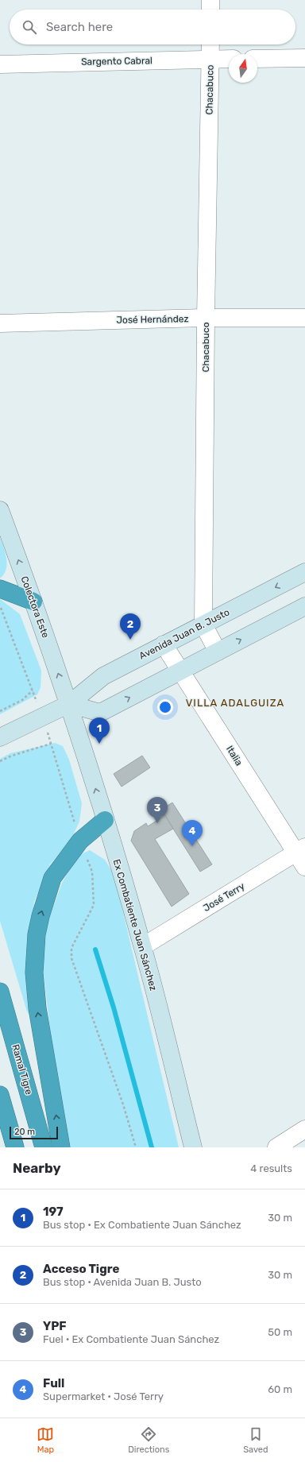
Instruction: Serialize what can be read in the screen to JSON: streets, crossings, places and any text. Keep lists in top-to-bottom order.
{
  "streets": {
    "highway": ["Ramal Tigre"],
    "street": [
      "Sargento Cabral",
      "Chacabuco",
      "José Hernández",
      "Colectora Este",
      "Avenida Juan B. Justo",
      "Italia",
      "José Terry",
      "Ex Combatiente Juan Sánchez"
    ]
  },
  "crossings": [
    ["Sargento Cabral", "Chacabuco"],
    ["Chacabuco", "José Hernández"],
    ["Chacabuco", "Avenida Juan B. Justo"],
    ["Colectora Este", "Avenida Juan B. Justo"],
    ["Colectora Este", "Ex Combatiente Juan Sánchez"],
    ["Avenida Juan B. Justo", "Italia"],
    ["Avenida Juan B. Justo", "Ex Combatiente Juan Sánchez"],
    ["Italia", "José Terry"],
    ["José Terry", "Ex Combatiente Juan Sánchez"]
  ],
  "one_way": ["Colectora Este"],
  "districts": ["VILLA ADALGUIZA"],
  "scale_bar": "20 m",
  "north": "top",
  "page": {
    "search": "Search here",
    "pins": [
      "2",
      "1",
      "3",
      "4"
    ],
    "scale": "20 m",
    "heading": ["Nearby", "4 results"],
    "list": [
      {
        "mark": "1",
        "name": "197",
        "note": "Bus stop · Ex Combatiente Juan Sánchez",
        "value": "30 m"
      },
      {
        "mark": "2",
        "name": "Acceso Tigre",
        "note": "Bus stop · Avenida Juan B. Justo",
        "value": "30 m"
      },
      {
        "mark": "3",
        "name": "YPF",
        "note": "Fuel · Ex Combatiente Juan Sánchez",
        "value": "50 m"
      },
      {
        "mark": "4",
        "name": "Full",
        "note": "Supermarket · José Terry",
        "value": "60 m"
      }
    ],
    "nav": ["Map", "Directions", "Saved"]
  }
}
